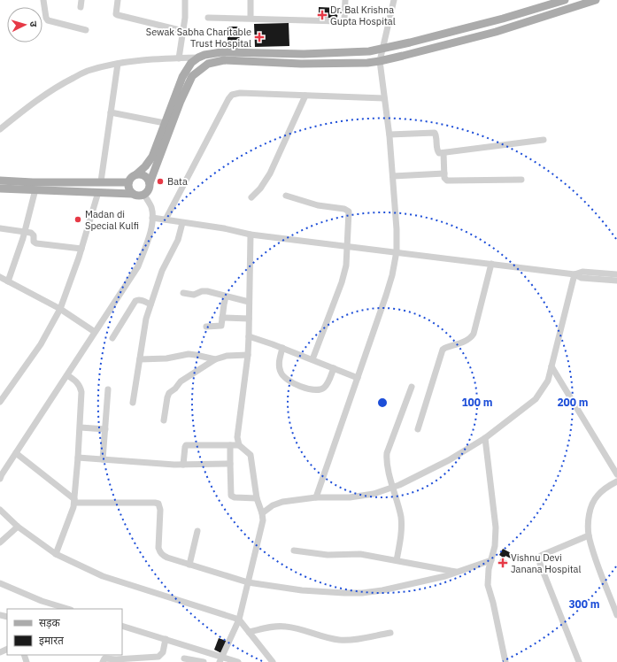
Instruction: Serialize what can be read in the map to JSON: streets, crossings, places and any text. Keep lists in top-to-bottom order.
{
  "places": {
    "health": ["Dr. Bal Krishna Gupta Hospital", "Sewak Sabha Charitable Trust Hospital", "Vishnu Devi Janana Hospital"],
    "other": ["Bata", "Madan di Special Kulfi"]
  },
  "legend": ["सड़क", "इमारत"],
  "north": "right",
  "rings": ["100 m", "200 m", "300 m"]
}
